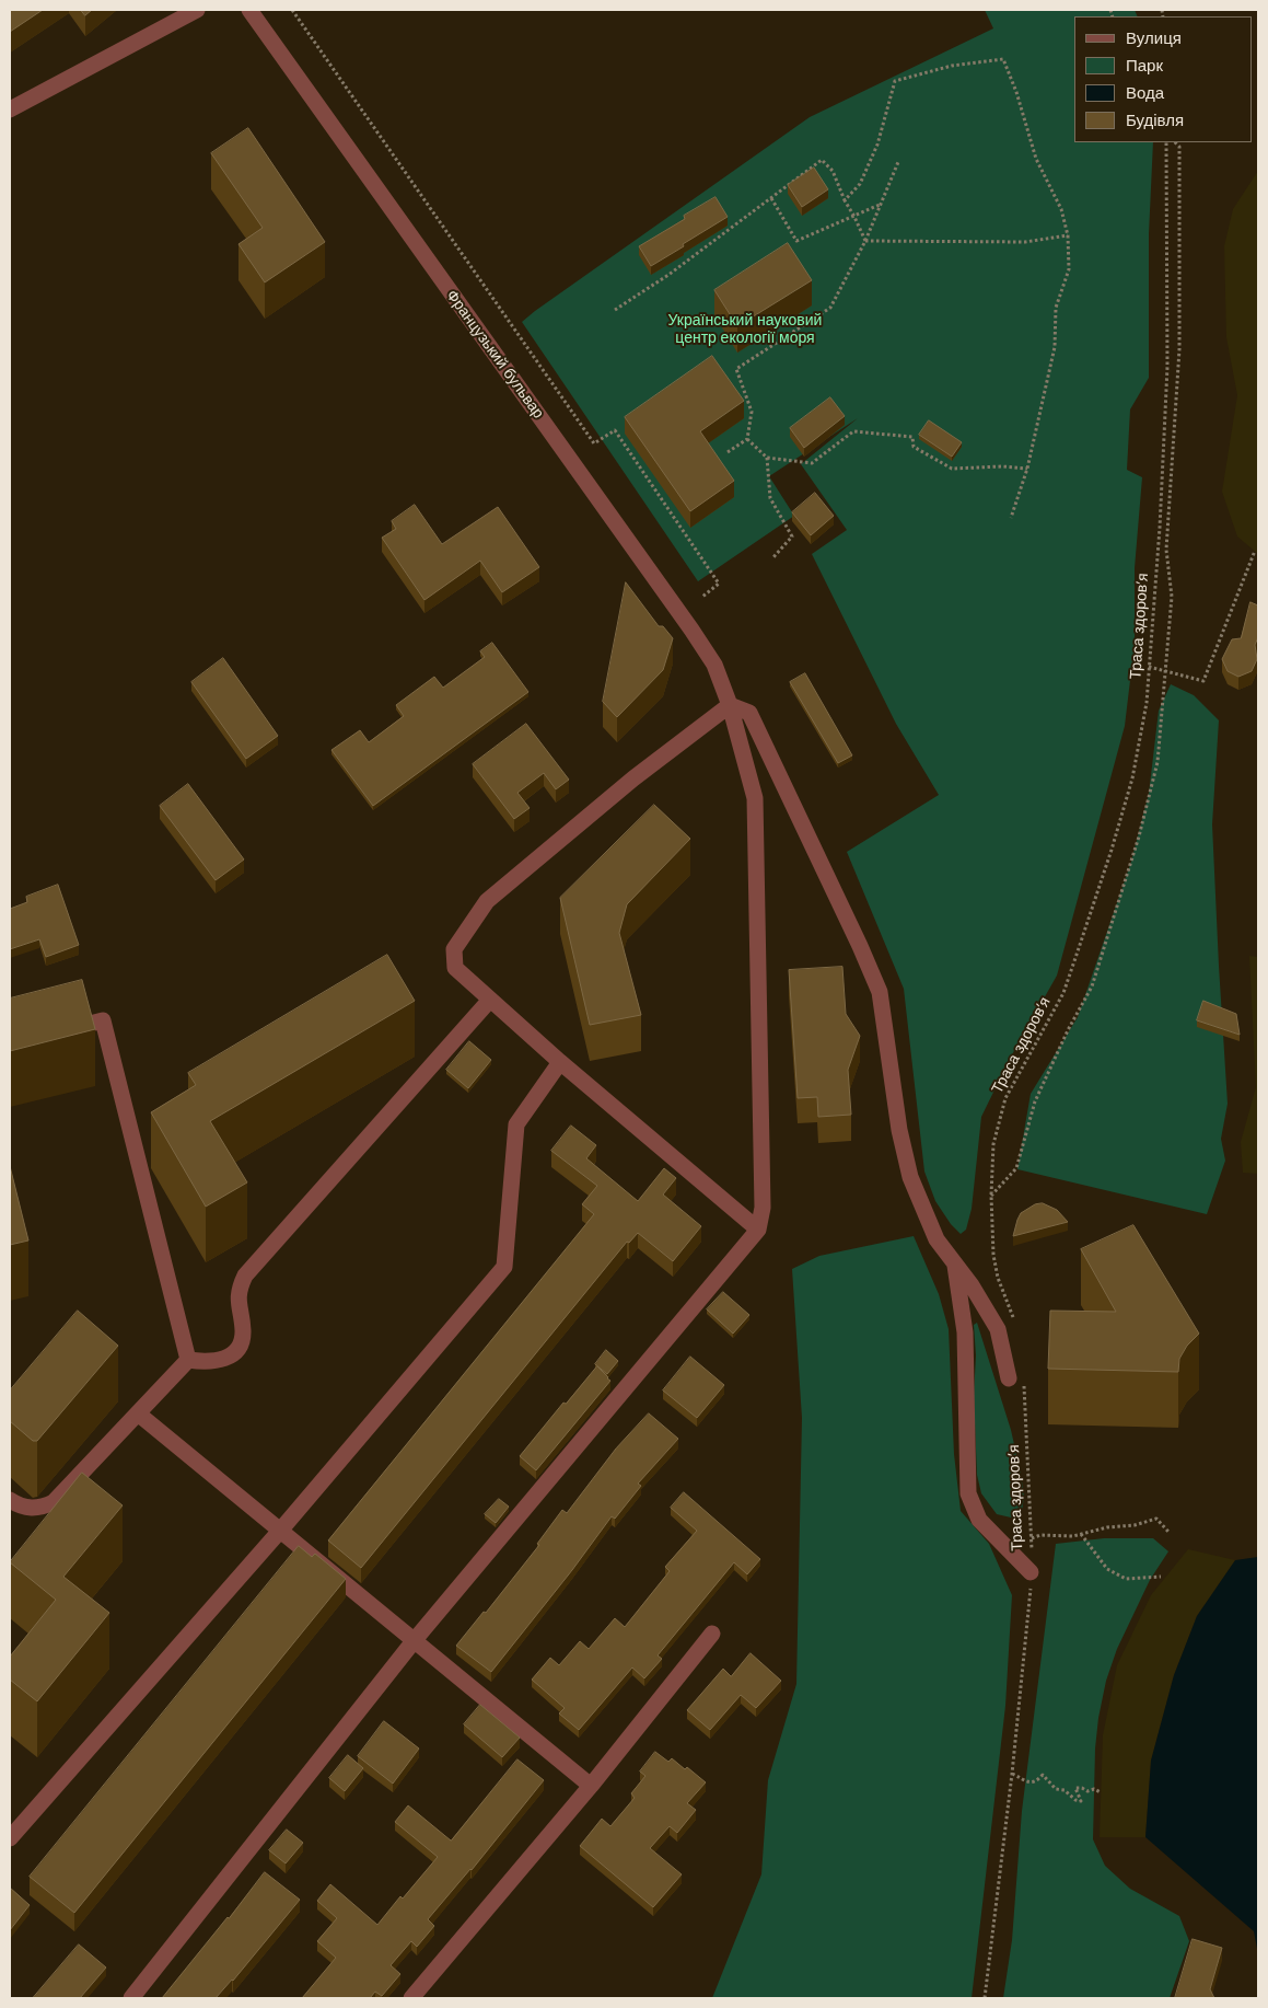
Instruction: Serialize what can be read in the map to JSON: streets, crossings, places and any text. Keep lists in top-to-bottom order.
{
  "streets": {
    "street": ["Французький бульвар"],
    "path": ["Траса здоров’я"]
  },
  "parks": ["Український науковий центр екології моря"],
  "legend": [
    "Вулиця",
    "Парк",
    "Вода",
    "Будівля"
  ]
}
